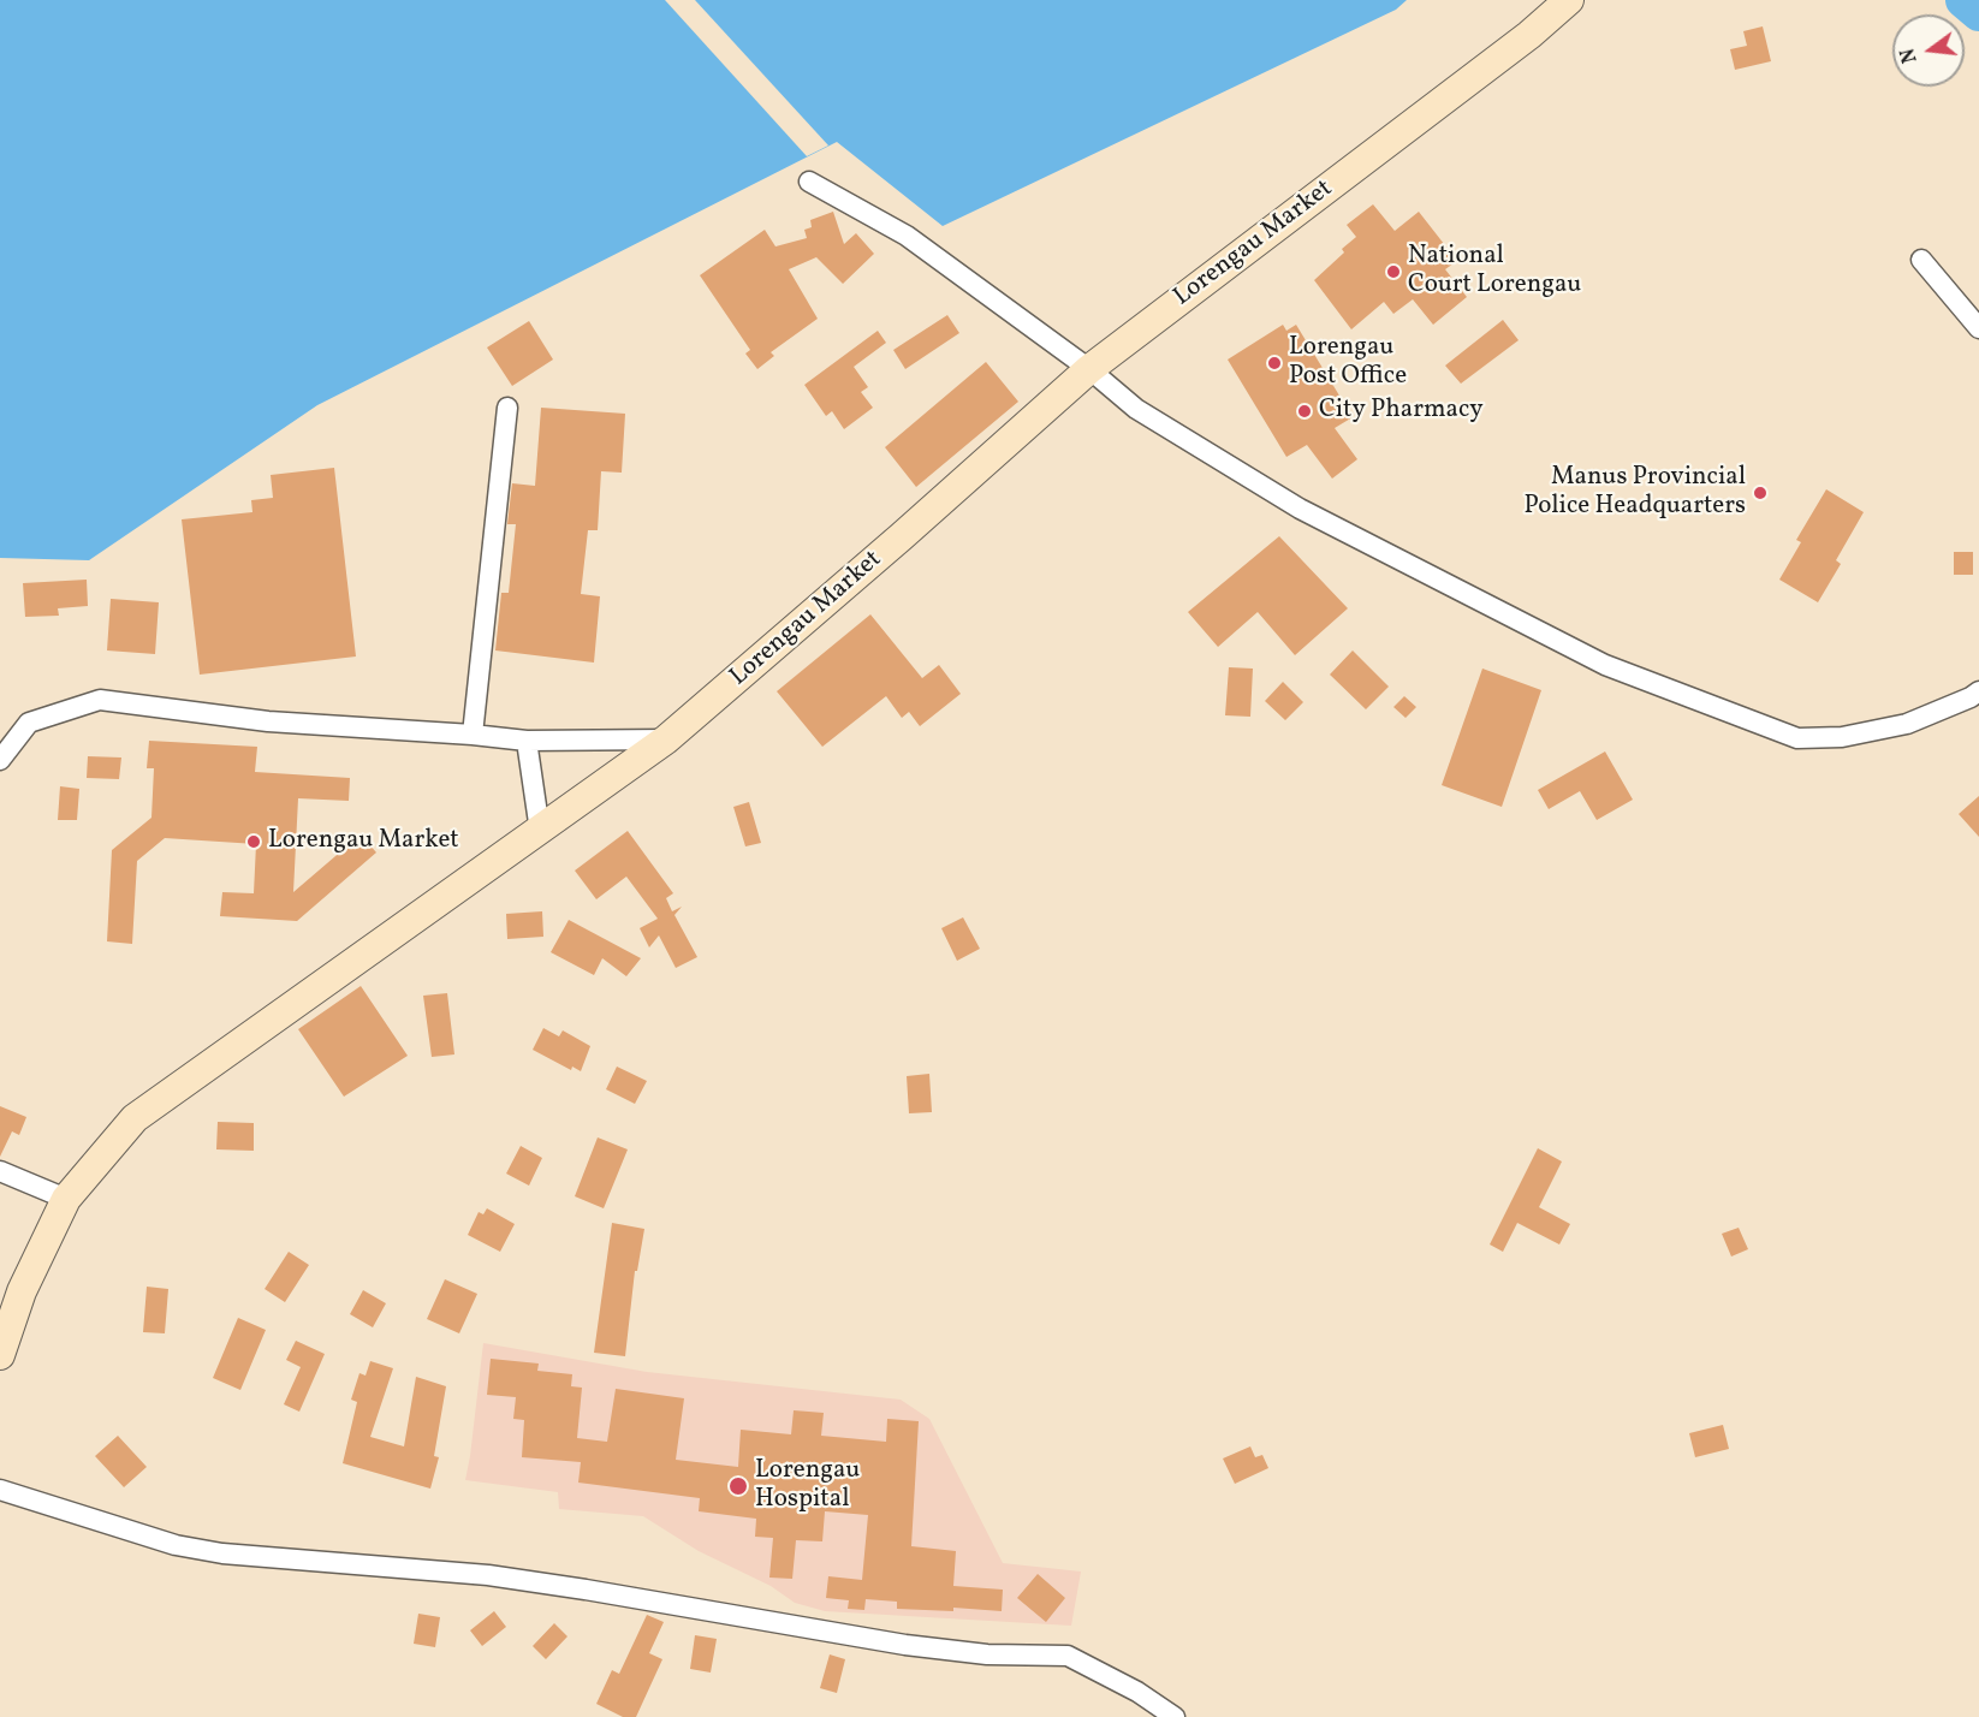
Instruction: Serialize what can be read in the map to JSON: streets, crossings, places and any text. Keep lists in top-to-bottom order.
{
  "streets": {
    "main road": ["Lorengau Market"]
  },
  "places": [
    "National Court Lorengau",
    "Lorengau Post Office",
    "City Pharmacy",
    "Manus Provincial Police Headquarters",
    "Lorengau Market",
    "Lorengau Hospital"
  ],
  "north": "left"
}
